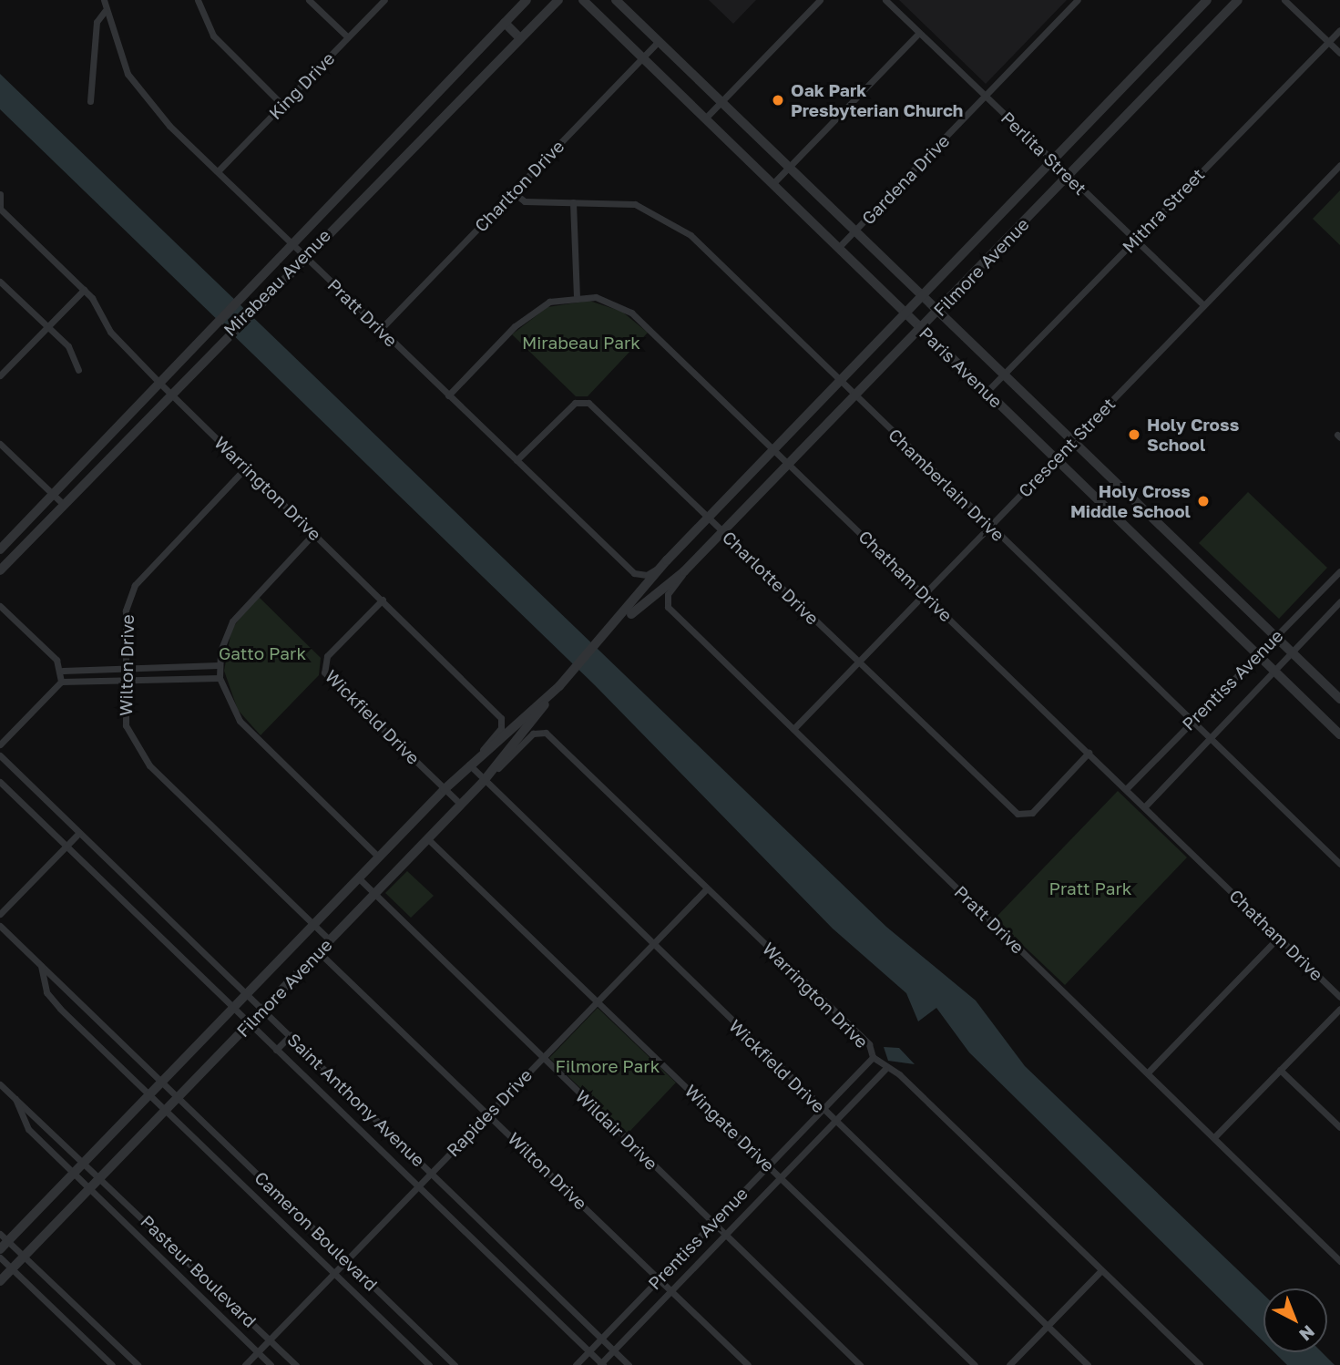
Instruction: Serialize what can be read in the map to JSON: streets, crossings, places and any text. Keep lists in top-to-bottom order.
{
  "streets": {
    "street": [
      "King Drive",
      "Perlita Street",
      "Gardena Drive",
      "Charlton Drive",
      "Mithra Street",
      "Filmore Avenue",
      "Mirabeau Avenue",
      "Pratt Drive",
      "Paris Avenue",
      "Crescent Street",
      "Chamberlain Drive",
      "Warrington Drive",
      "Chatham Drive",
      "Charlotte Drive",
      "Wilton Drive",
      "Prentiss Avenue",
      "Wickfield Drive",
      "Saint Anthony Avenue",
      "Rapides Drive",
      "Wingate Drive",
      "Wildair Drive",
      "Cameron Boulevard",
      "Pasteur Boulevard"
    ]
  },
  "crossings": [
    ["King Drive", "Pratt Drive"],
    ["Perlita Street", "Gardena Drive"],
    ["Perlita Street", "Mithra Street"],
    ["Perlita Street", "Filmore Avenue"],
    ["Perlita Street", "Crescent Street"],
    ["Gardena Drive", "Paris Avenue"],
    ["Charlton Drive", "Pratt Drive"],
    ["Charlton Drive", "Paris Avenue"],
    ["Charlton Drive", "Chamberlain Drive"],
    ["Mithra Street", "Paris Avenue"],
    ["Filmore Avenue", "Pratt Drive"],
    ["Filmore Avenue", "Paris Avenue"],
    ["Filmore Avenue", "Chamberlain Drive"],
    ["Filmore Avenue", "Warrington Drive"],
    ["Filmore Avenue", "Chatham Drive"],
    ["Filmore Avenue", "Charlotte Drive"],
    ["Filmore Avenue", "Wilton Drive"],
    ["Filmore Avenue", "Wickfield Drive"],
    ["Filmore Avenue", "Saint Anthony Avenue"],
    ["Filmore Avenue", "Wingate Drive"],
    ["Filmore Avenue", "Wildair Drive"],
    ["Filmore Avenue", "Cameron Boulevard"],
    ["Filmore Avenue", "Pasteur Boulevard"],
    ["Mirabeau Avenue", "Pratt Drive"],
    ["Mirabeau Avenue", "Warrington Drive"],
    ["Pratt Drive", "Crescent Street"],
    ["Pratt Drive", "Charlotte Drive"],
    ["Paris Avenue", "Crescent Street"],
    ["Paris Avenue", "Prentiss Avenue"],
    ["Crescent Street", "Chamberlain Drive"],
    ["Crescent Street", "Chatham Drive"],
    ["Crescent Street", "Charlotte Drive"],
    ["Chamberlain Drive", "Prentiss Avenue"],
    ["Warrington Drive", "Wilton Drive"],
    ["Warrington Drive", "Prentiss Avenue"],
    ["Warrington Drive", "Wickfield Drive"],
    ["Warrington Drive", "Rapides Drive"],
    ["Chatham Drive", "Charlotte Drive"],
    ["Chatham Drive", "Prentiss Avenue"],
    ["Wilton Drive", "Prentiss Avenue"],
    ["Wilton Drive", "Rapides Drive"],
    ["Prentiss Avenue", "Wickfield Drive"],
    ["Prentiss Avenue", "Saint Anthony Avenue"],
    ["Prentiss Avenue", "Wingate Drive"],
    ["Prentiss Avenue", "Wildair Drive"],
    ["Wickfield Drive", "Rapides Drive"],
    ["Saint Anthony Avenue", "Rapides Drive"],
    ["Rapides Drive", "Wingate Drive"],
    ["Rapides Drive", "Wildair Drive"],
    ["Rapides Drive", "Cameron Boulevard"],
    ["Rapides Drive", "Pasteur Boulevard"]
  ],
  "parks": [
    "Mirabeau Park",
    "Gatto Park",
    "Pratt Park",
    "Filmore Park"
  ],
  "places": ["Oak Park Presbyterian Church", "Holy Cross School", "Holy Cross Middle School"],
  "north": "bottom right"
}
